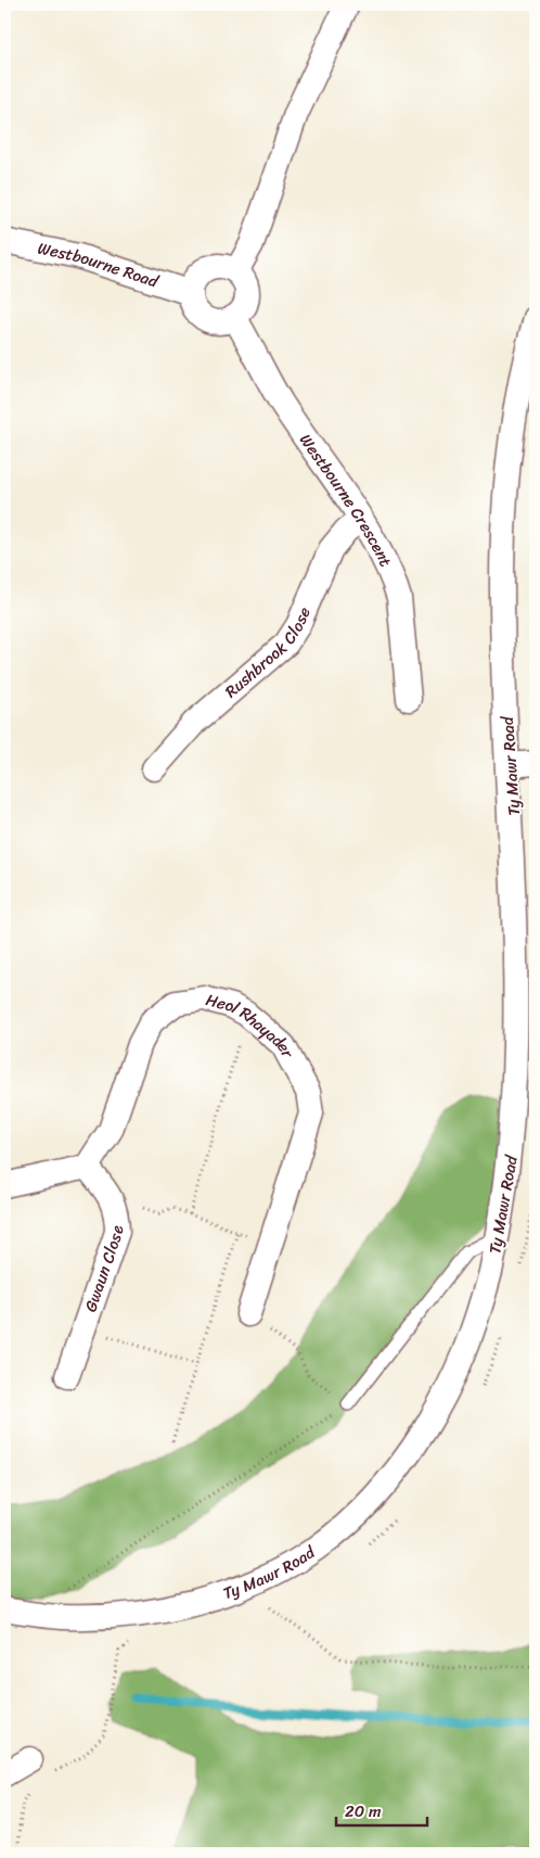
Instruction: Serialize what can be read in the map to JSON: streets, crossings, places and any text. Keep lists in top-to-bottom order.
{
  "streets": {
    "street": [
      "Westbourne Road",
      "Westbourne Crescent",
      "Rushbrook Close",
      "Ty Mawr Road",
      "Heol Rhayader",
      "Gwaun Close"
    ]
  },
  "crossings": [
    ["Westbourne Road", "Westbourne Crescent"],
    ["Westbourne Crescent", "Rushbrook Close"],
    ["Heol Rhayader", "Gwaun Close"]
  ],
  "scale_bar": "20 m"
}
